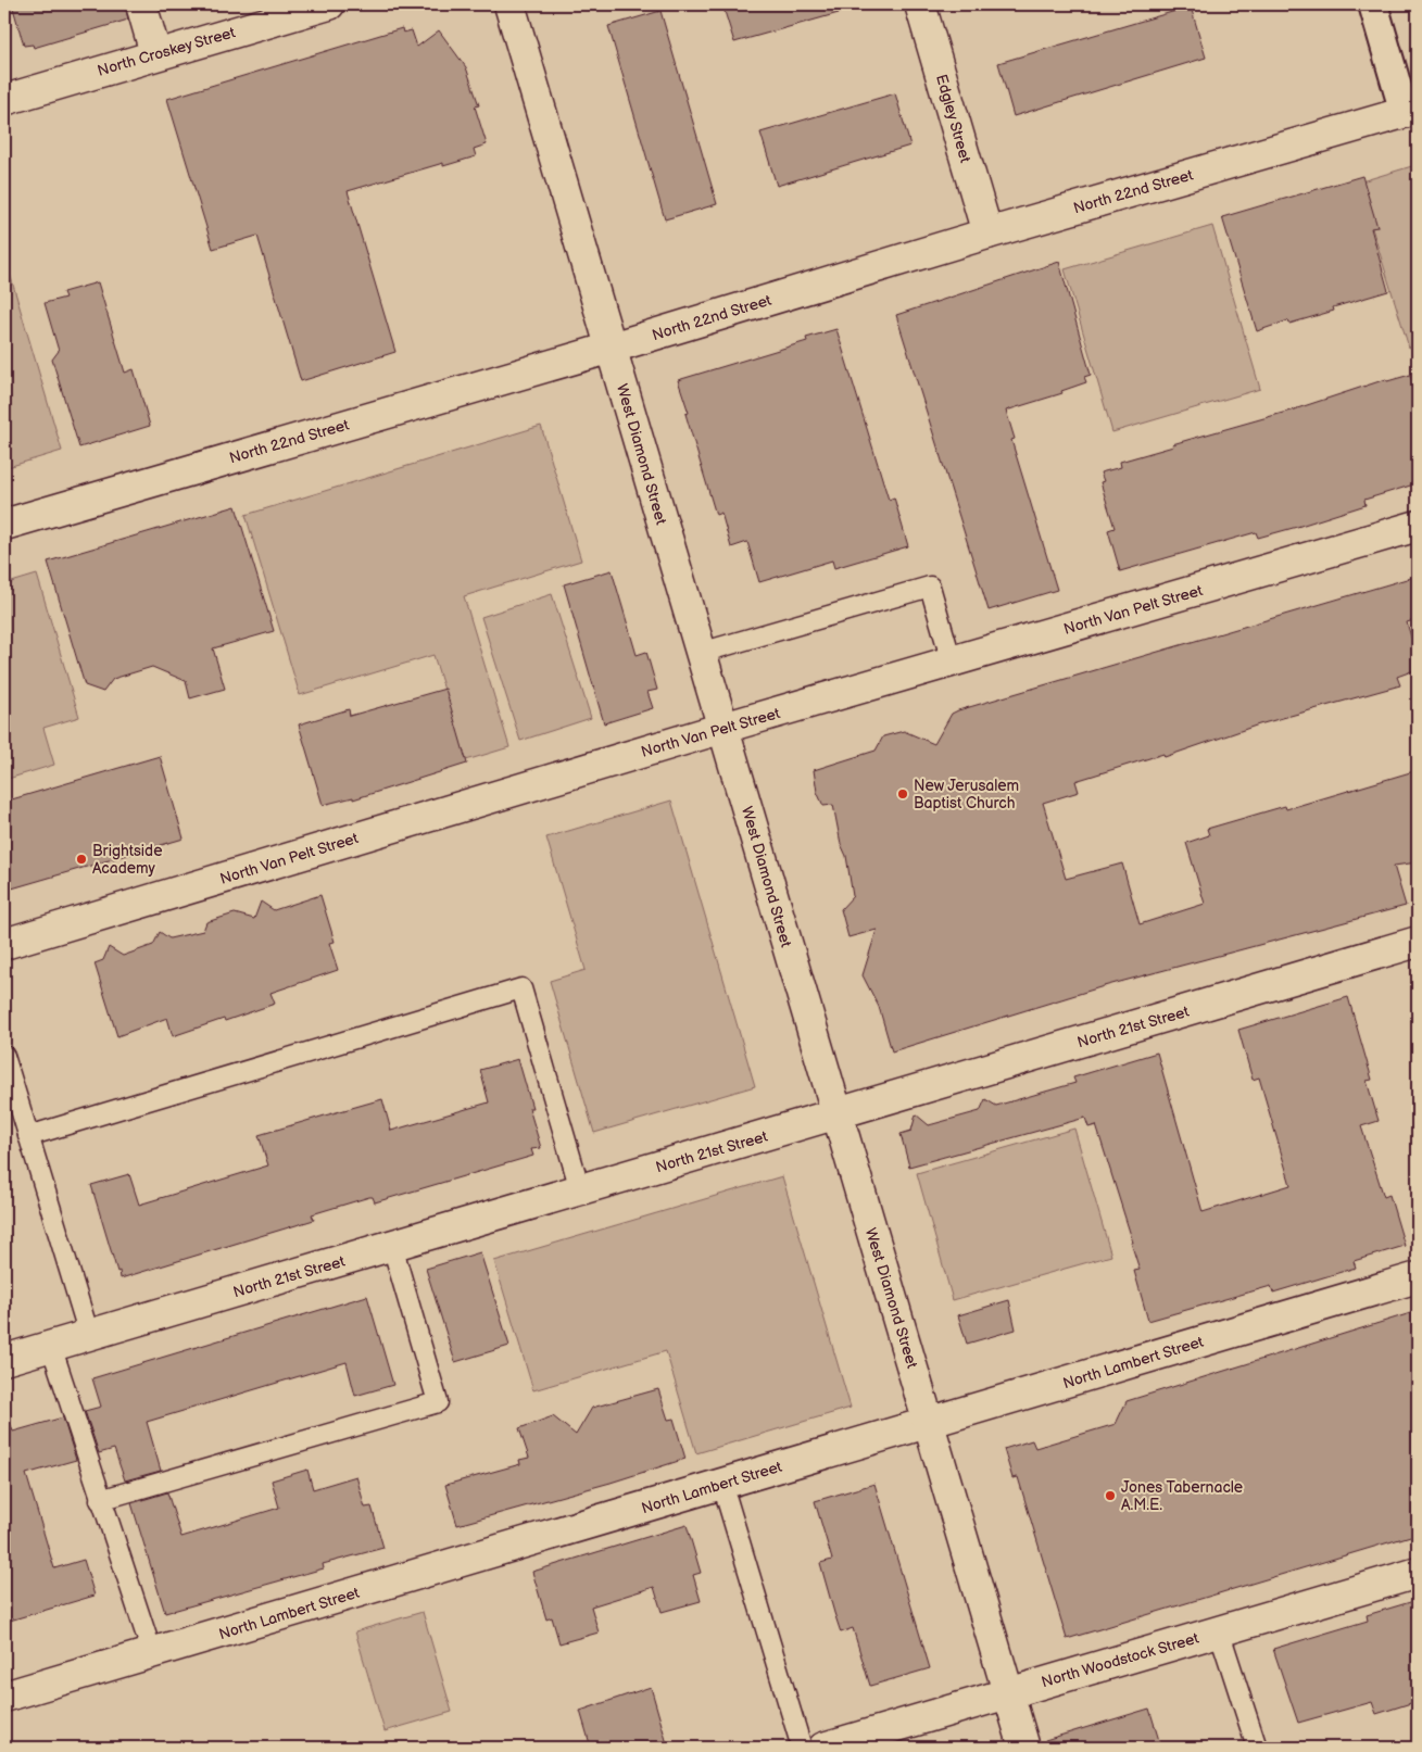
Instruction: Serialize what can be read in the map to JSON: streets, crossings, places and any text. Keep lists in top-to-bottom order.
{
  "streets": {
    "street": [
      "North Croskey Street",
      "Edgley Street",
      "North 22nd Street",
      "West Diamond Street",
      "North Van Pelt Street",
      "North 21st Street",
      "North Lambert Street",
      "North Woodstock Street"
    ]
  },
  "crossings": [
    ["Edgley Street", "North 22nd Street"],
    ["North 22nd Street", "West Diamond Street"],
    ["West Diamond Street", "North Van Pelt Street"],
    ["West Diamond Street", "North 21st Street"],
    ["West Diamond Street", "North Lambert Street"],
    ["West Diamond Street", "North Woodstock Street"]
  ],
  "places": ["New Jerusalem Baptist Church", "Brightside Academy", "Jones Tabernacle A.M.E."]
}
